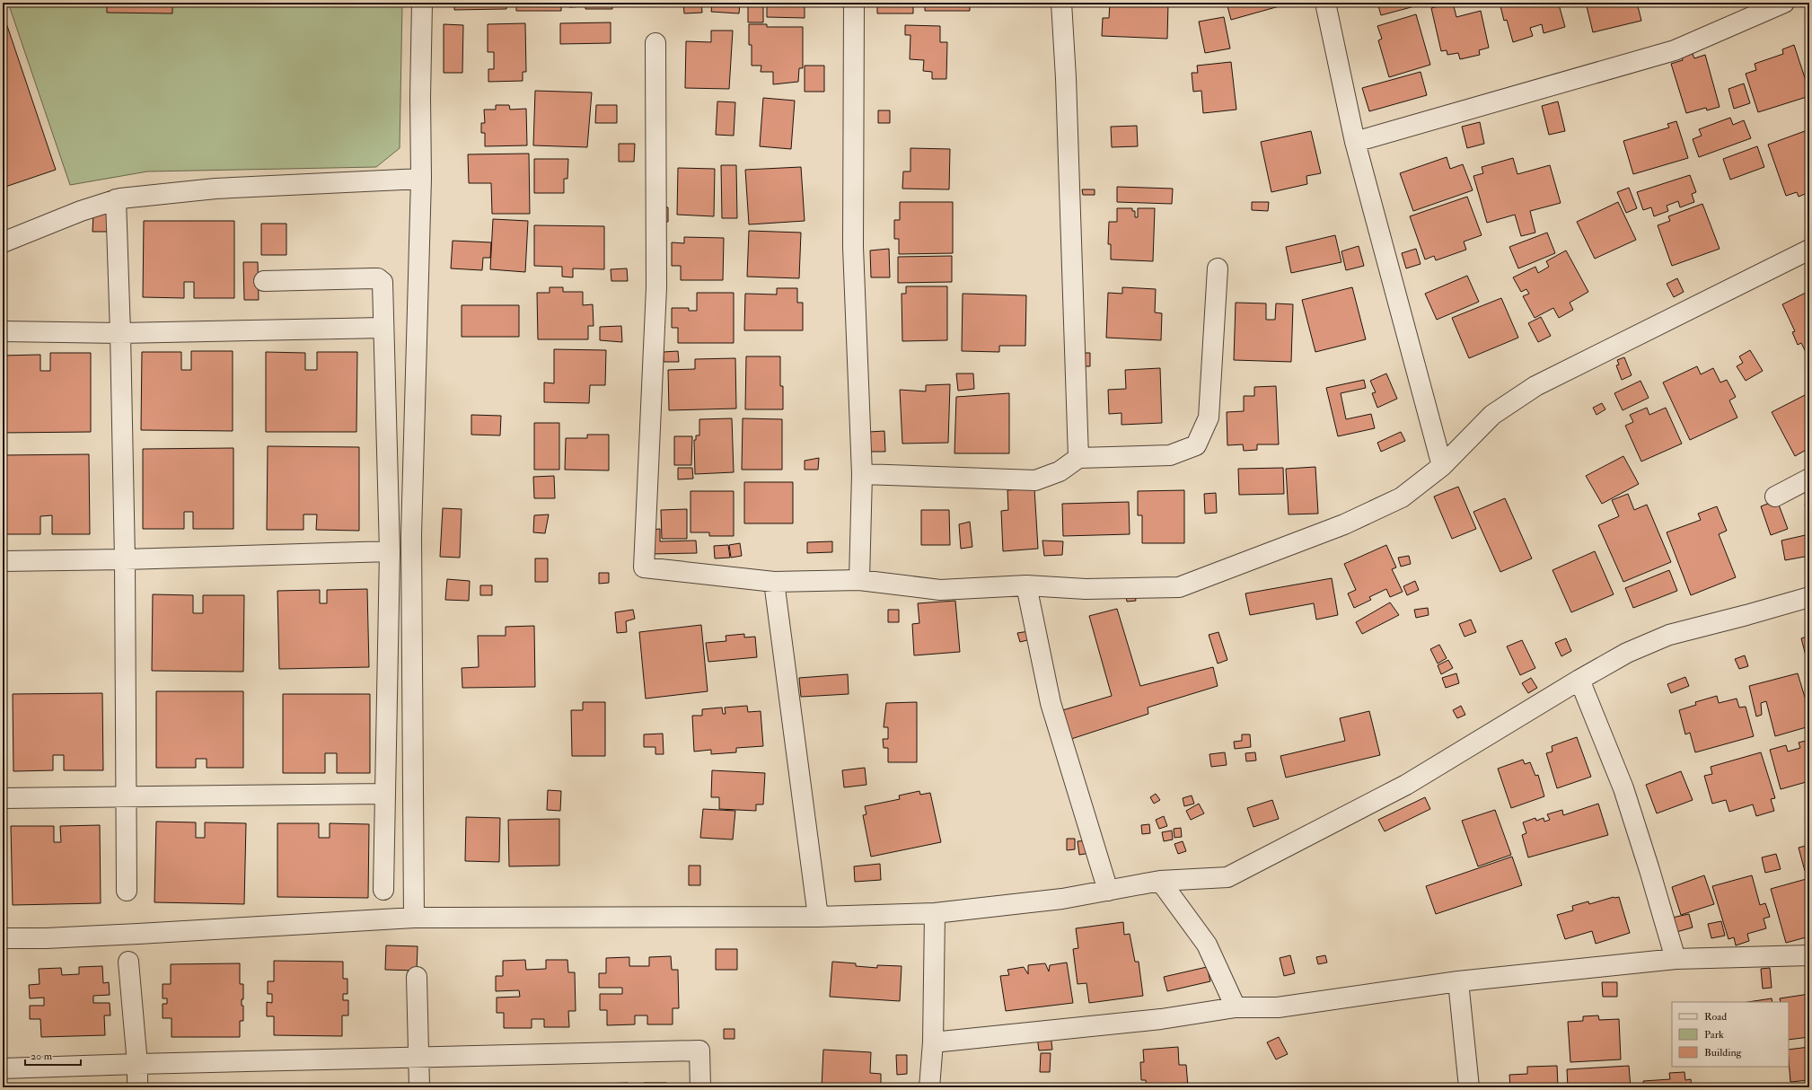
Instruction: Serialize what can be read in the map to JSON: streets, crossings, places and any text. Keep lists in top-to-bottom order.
{
  "legend": ["Road", "Park", "Building"],
  "scale_bar": "20 m"
}
